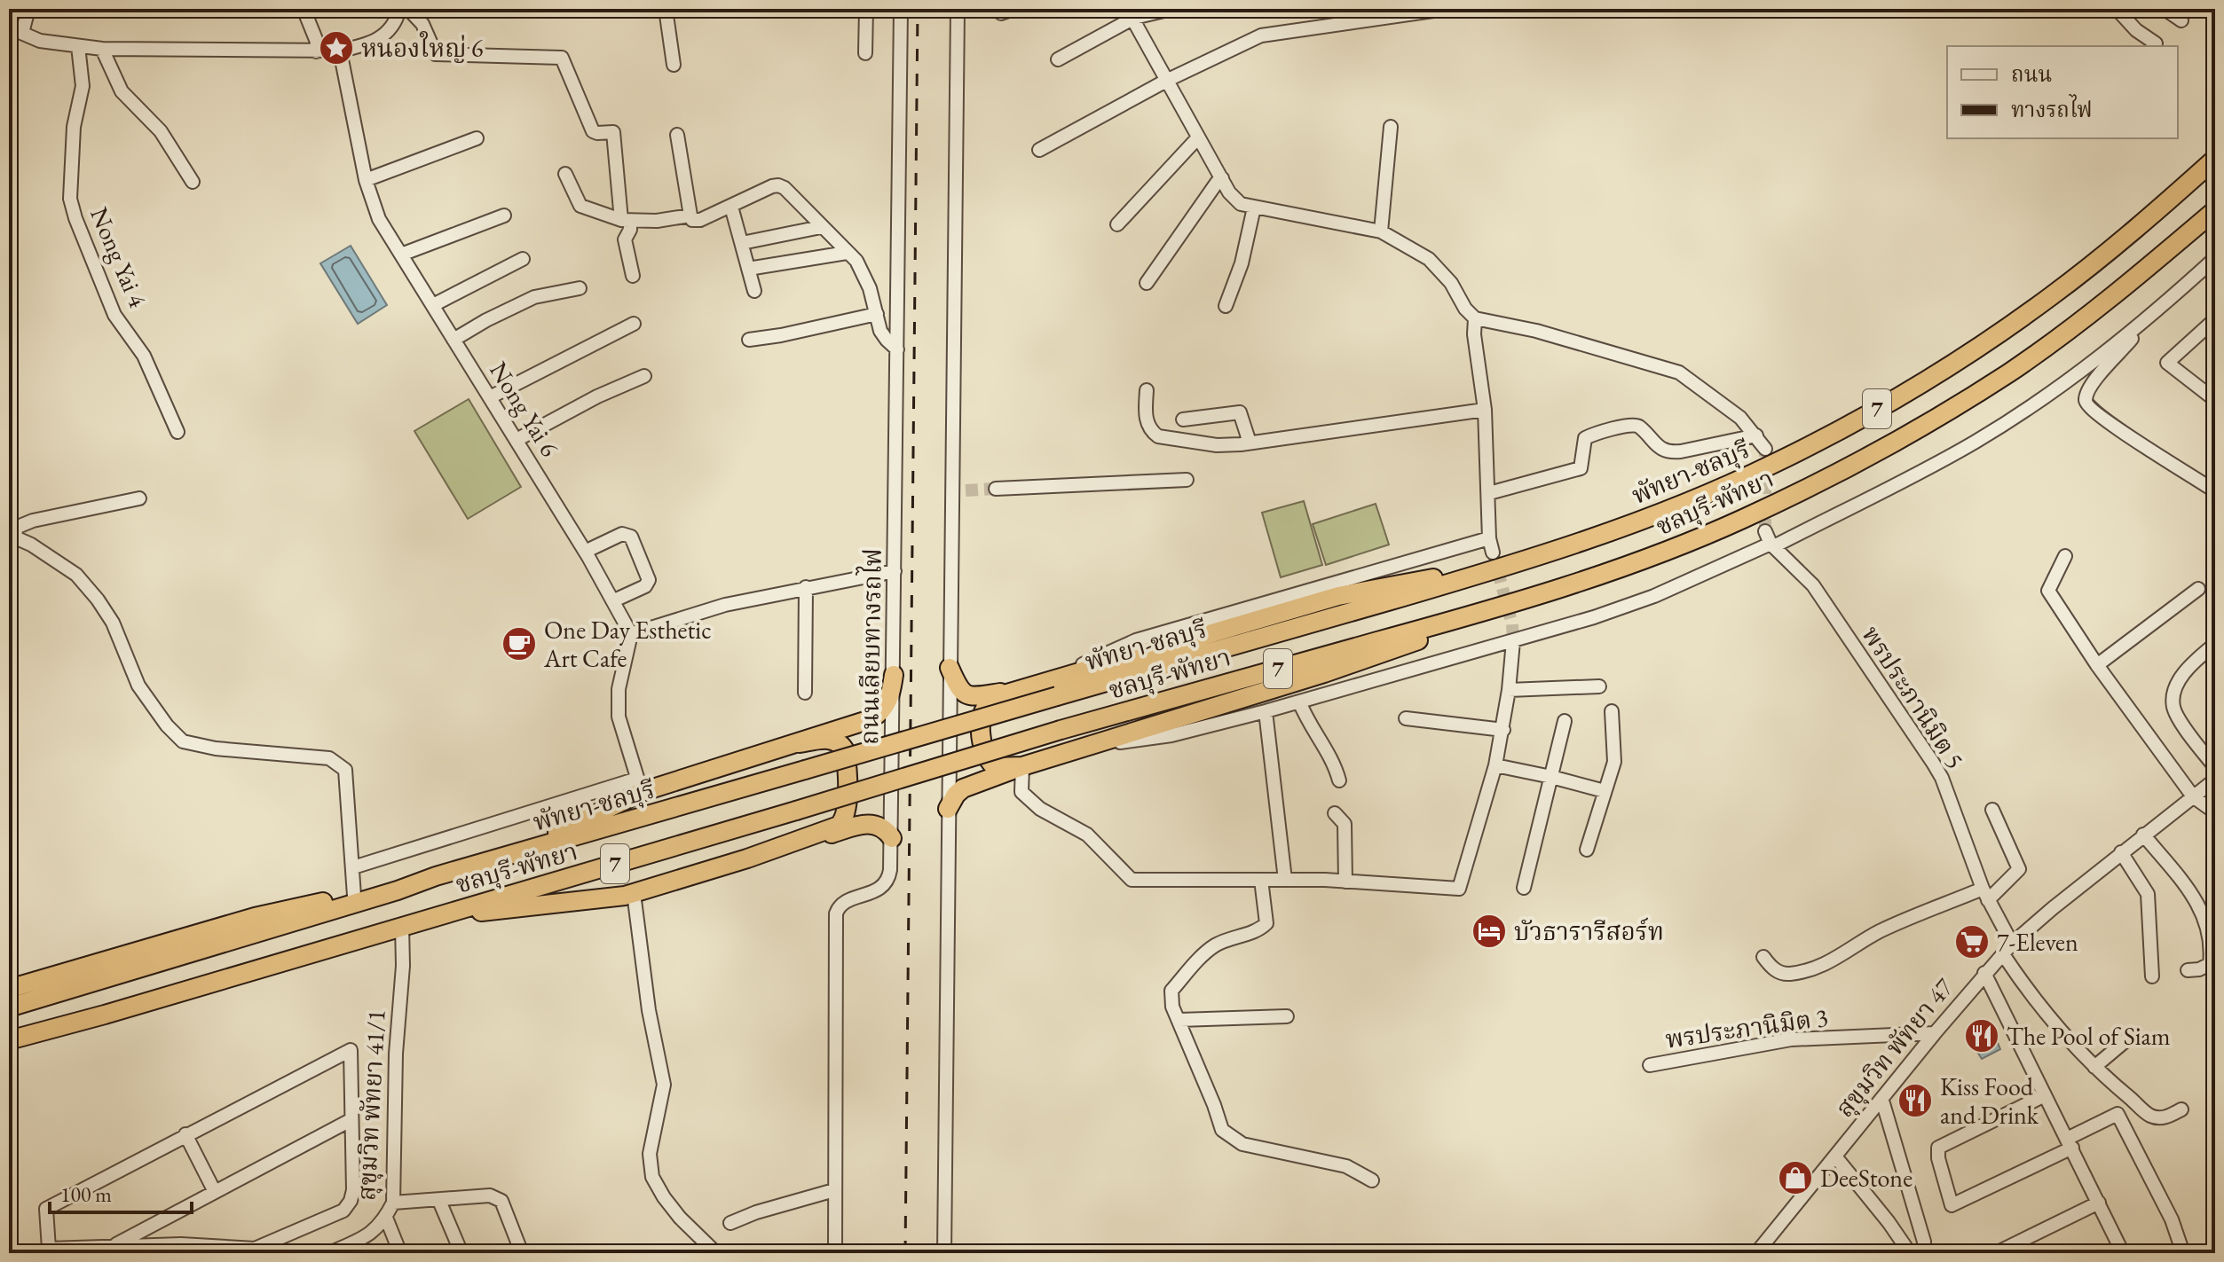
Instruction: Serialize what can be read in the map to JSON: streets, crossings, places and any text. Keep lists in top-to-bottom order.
{
  "streets": {
    "highway": ["7", "พัทยา-ชลบุรี", "ชลบุรี-พัทยา"],
    "street": [
      "Nong Yai 4",
      "Nong Yai 6",
      "ถนนเลียบทางรถไฟ",
      "พรประภานิมิต 5",
      "พรประภานิมิต 3",
      "สุขุมวิท พัทยา 47",
      "สุขุมวิท พัทยา 41/1"
    ]
  },
  "crossings": [
    ["ชลบุรี-พัทยา", "สุขุมวิท พัทยา 41/1"],
    ["พรประภานิมิต 5", "สุขุมวิท พัทยา 47"],
    ["พรประภานิมิต 3", "สุขุมวิท พัทยา 47"]
  ],
  "places": {
    "place": ["หนองใหญ่ 6"],
    "cafe": ["One Day Esthetic Art Cafe"],
    "hotel": ["บัวธารารีสอร์ท"],
    "supermarket": ["7-Eleven"],
    "restaurant": ["The Pool of Siam", "Kiss Food and Drink"],
    "shop": ["DeeStone"]
  },
  "legend": ["ถนน", "ทางรถไฟ"],
  "scale_bar": "100 m"
}
